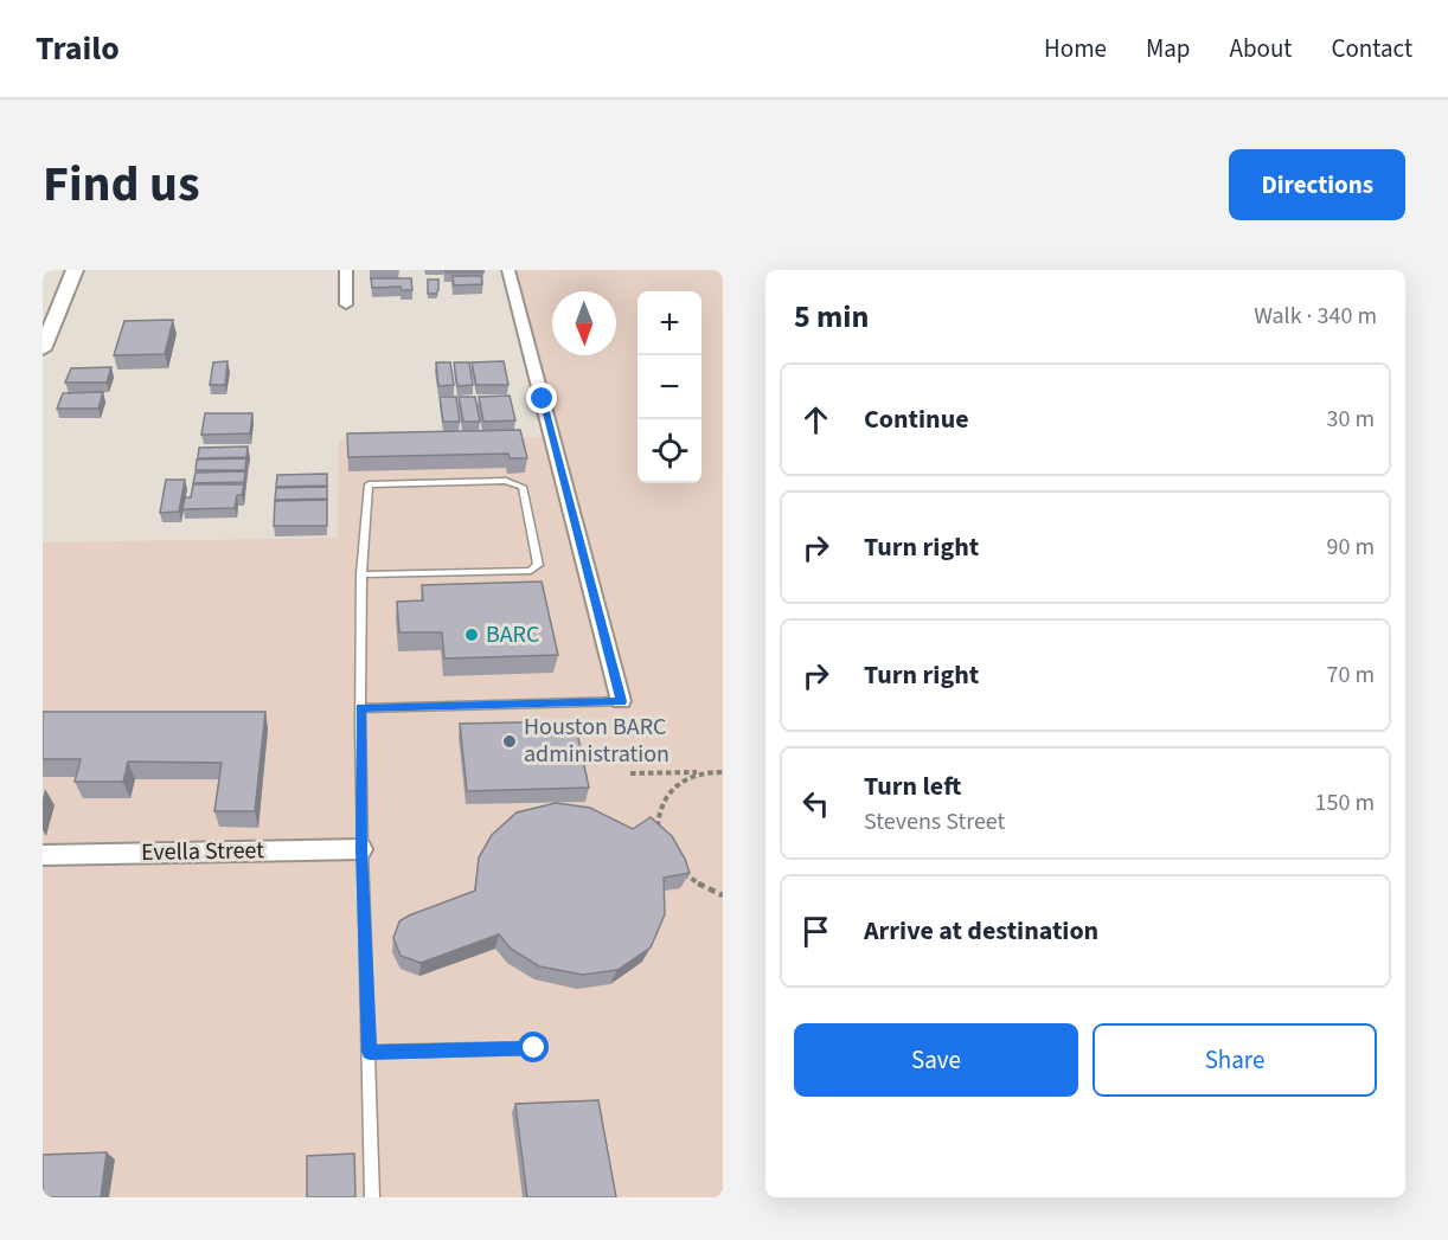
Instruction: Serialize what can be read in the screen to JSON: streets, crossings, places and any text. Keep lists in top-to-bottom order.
{
  "streets": {
    "street": ["Evella Street"]
  },
  "places": ["BARC", "Houston BARC administration"],
  "north": "bottom",
  "page": {
    "header": "Trailo",
    "nav": [
      "Home",
      "Map",
      "About",
      "Contact"
    ],
    "title": "Find us",
    "buttons": [
      "Directions",
      ["Save", "Share"]
    ],
    "heading": ["5 min", "Walk · 340 m"],
    "map_buttons": ["+", "−"],
    "list": [
      ["Continue", "30 m"],
      ["Turn right", "90 m"],
      ["Turn right", "70 m"],
      ["Turn left", "Stevens Street", "150 m"],
      "Arrive at destination"
    ]
  }
}
